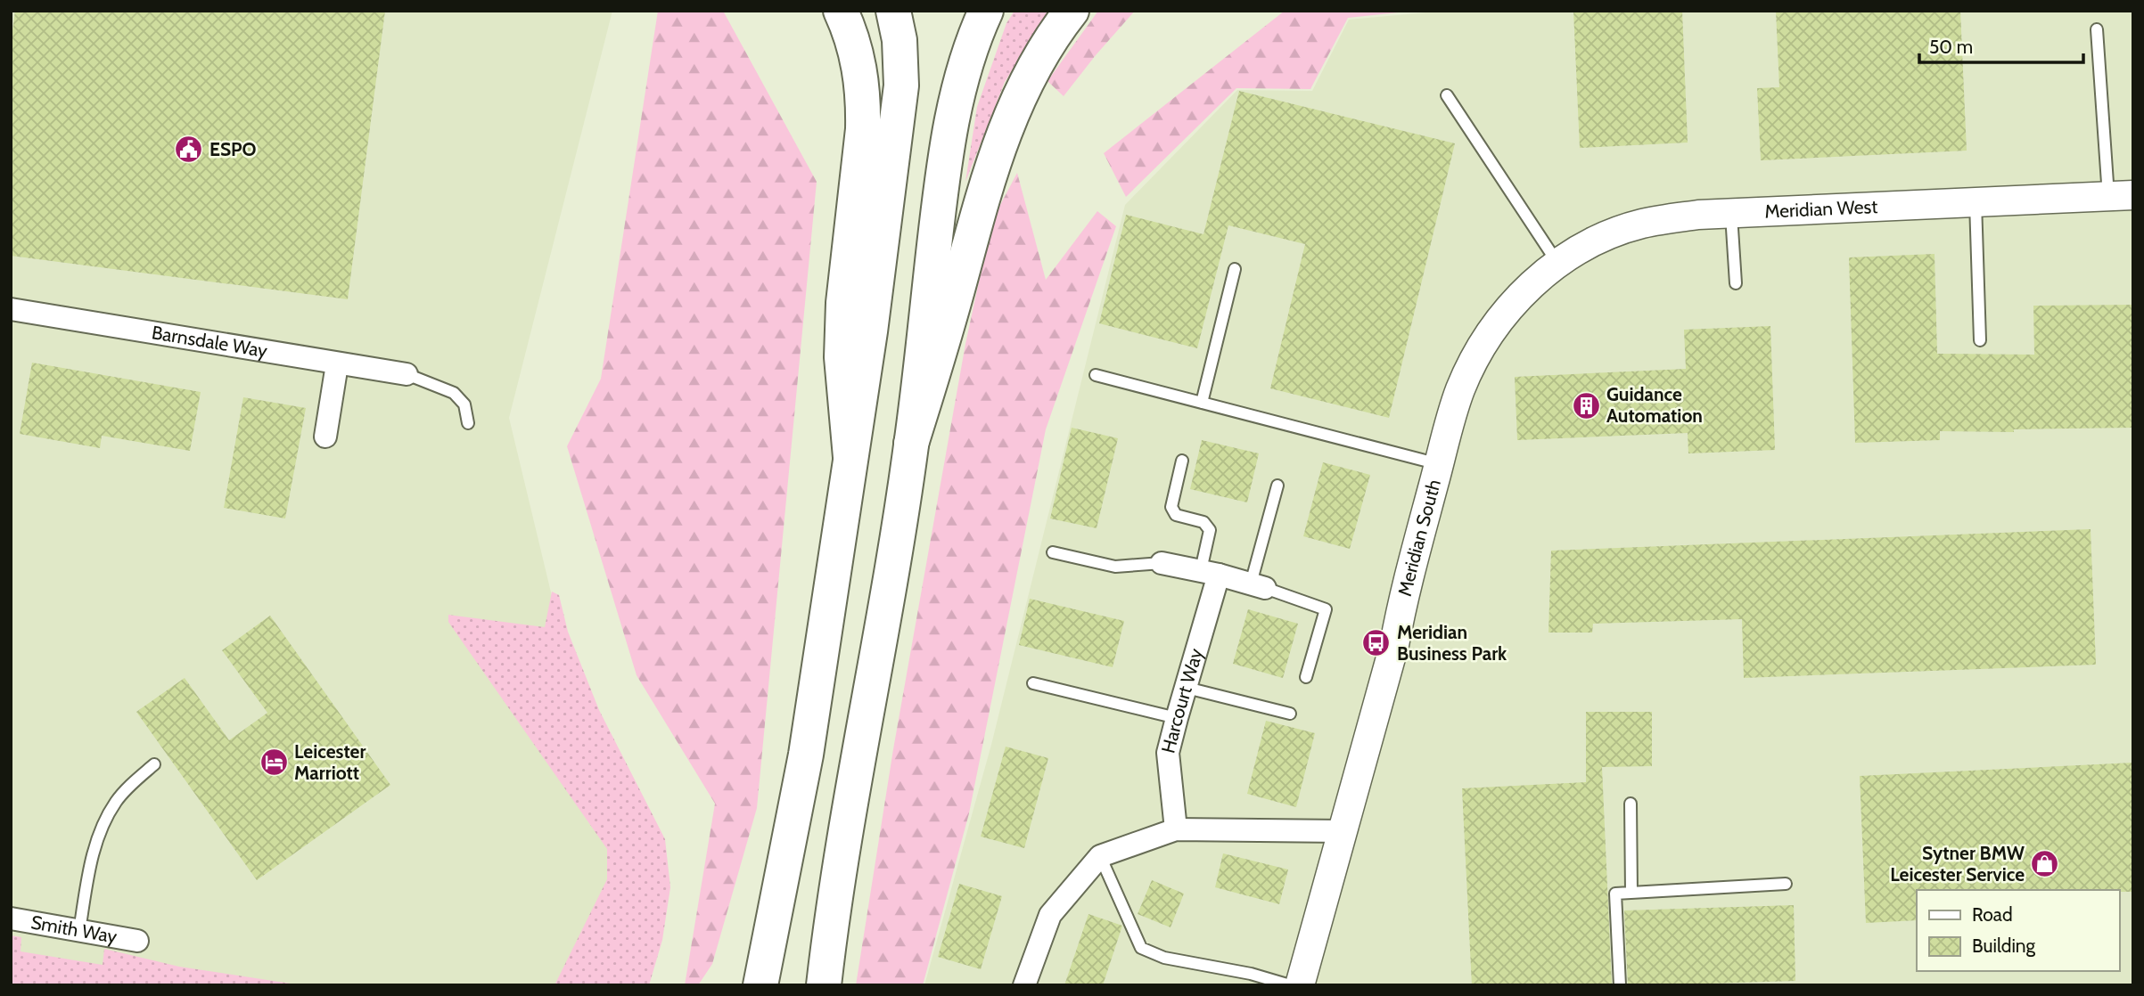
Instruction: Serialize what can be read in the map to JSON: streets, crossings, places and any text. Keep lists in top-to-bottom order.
{
  "streets": {
    "street": [
      "Meridian West",
      "Barnsdale Way",
      "Meridian South",
      "Harcourt Way",
      "Smith Way"
    ]
  },
  "crossings": [
    ["Meridian West", "Meridian South"]
  ],
  "places": {
    "public building": ["ESPO"],
    "building": ["Guidance Automation"],
    "bus stop": ["Meridian Business Park"],
    "hotel": ["Leicester Marriott"],
    "shop": ["Sytner BMW Leicester Service"]
  },
  "legend": ["Road", "Building"],
  "scale_bar": "50 m"
}
